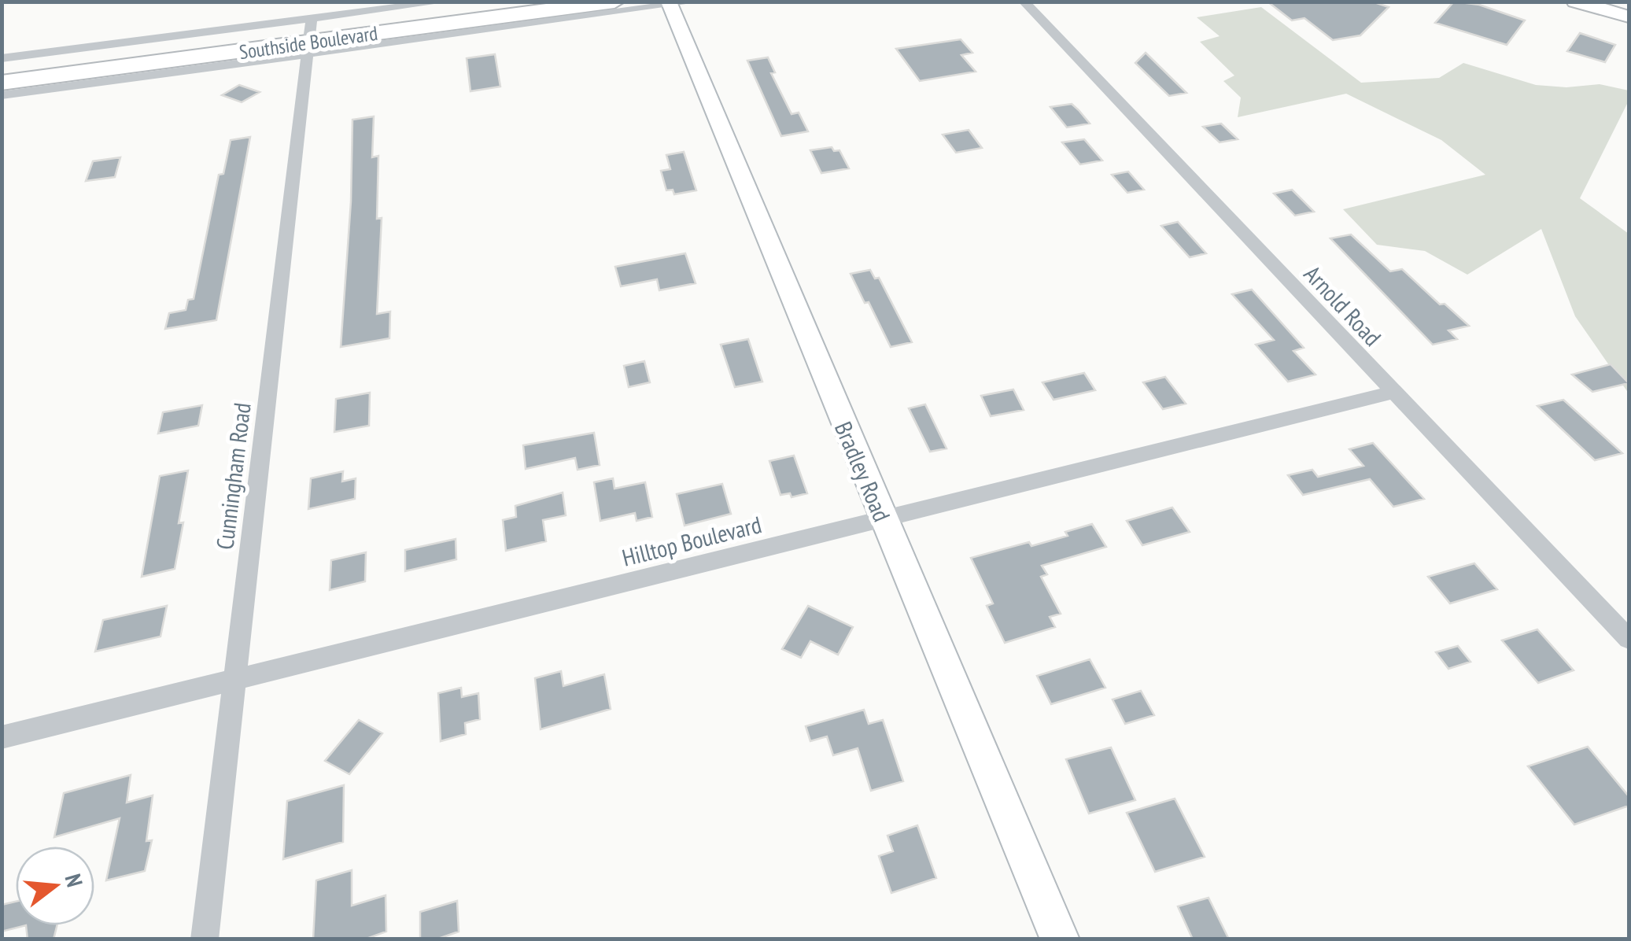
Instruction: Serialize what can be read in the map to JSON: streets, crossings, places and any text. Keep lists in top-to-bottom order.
{
  "streets": {
    "highway": ["Southside Boulevard"],
    "street": [
      "Arnold Road",
      "Bradley Road",
      "Cunningham Road",
      "Hilltop Boulevard"
    ]
  },
  "crossings": [
    ["Southside Boulevard", "Cunningham Road"],
    ["Arnold Road", "Hilltop Boulevard"],
    ["Bradley Road", "Hilltop Boulevard"],
    ["Cunningham Road", "Hilltop Boulevard"]
  ],
  "north": "right"
}
